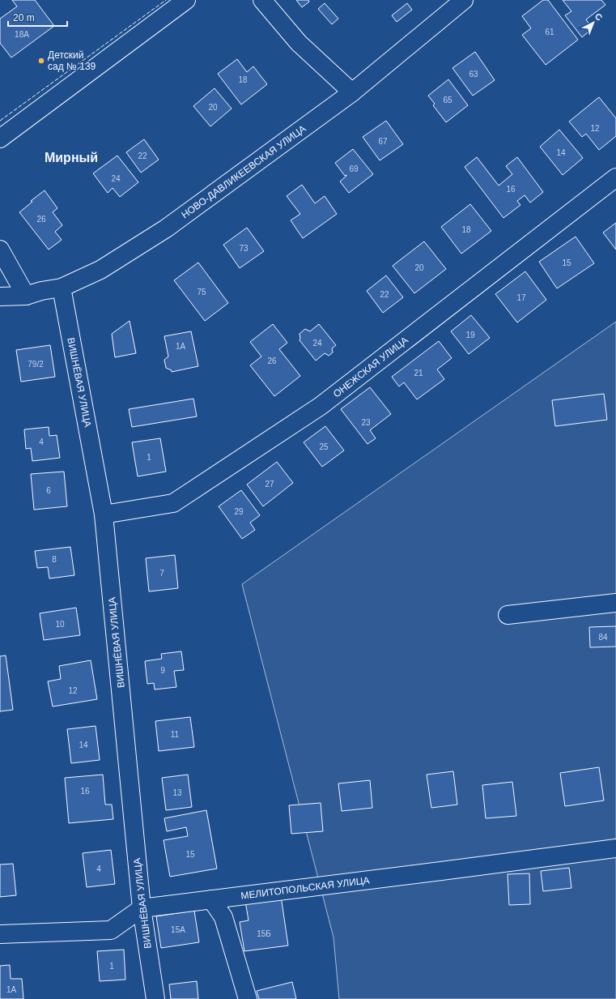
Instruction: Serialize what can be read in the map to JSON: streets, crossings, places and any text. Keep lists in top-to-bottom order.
{
  "streets": {
    "street": [
      "НОВО-ДАВЛИКЕЕВСКАЯ УЛИЦА",
      "ОНЕЖСКАЯ УЛИЦА",
      "ВИШНЁВАЯ УЛИЦА",
      "МЕЛИТОПОЛЬСКАЯ УЛИЦА"
    ]
  },
  "crossings": [
    ["НОВО-ДАВЛИКЕЕВСКАЯ УЛИЦА", "ВИШНЁВАЯ УЛИЦА"],
    ["ОНЕЖСКАЯ УЛИЦА", "ВИШНЁВАЯ УЛИЦА"],
    ["ВИШНЁВАЯ УЛИЦА", "МЕЛИТОПОЛЬСКАЯ УЛИЦА"]
  ],
  "districts": ["Мирный"],
  "places": ["Детский сад № 139"],
  "house_numbers": [
    "61",
    "18А",
    "63",
    "18",
    "65",
    "20",
    "12",
    "67",
    "14",
    "22",
    "69",
    "24",
    "16",
    "26",
    "18",
    "73",
    "15",
    "20",
    "75",
    "22",
    "17",
    "19",
    "24",
    "1А",
    "26",
    "79/2",
    "21",
    "23",
    "4",
    "25",
    "1",
    "27",
    "6",
    "29",
    "8",
    "7",
    "10",
    "84",
    "9",
    "12",
    "11",
    "14",
    "16",
    "13",
    "15",
    "4",
    "15А",
    "15Б",
    "1",
    "1А"
  ],
  "scale_bar": "20 m",
  "north": "top right"
}
